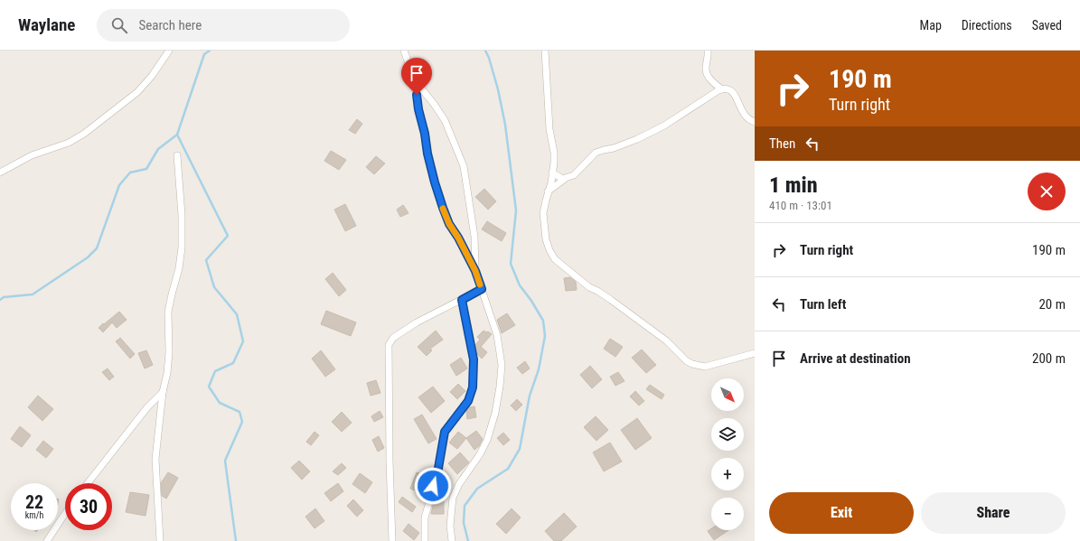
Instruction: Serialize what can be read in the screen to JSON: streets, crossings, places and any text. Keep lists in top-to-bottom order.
{
  "north": "bottom right",
  "page": {
    "header": "Waylane",
    "search": "Search here",
    "nav": ["Map", "Directions", "Saved"],
    "turn": ["190 m", "Turn right"],
    "then": "Then",
    "heading": ["1 min", "410 m · 13:01"],
    "list": [
      {
        "name": "Turn right",
        "value": "190 m"
      },
      {
        "name": "Turn left",
        "value": "20 m"
      },
      {
        "name": "Arrive at destination",
        "value": "200 m"
      }
    ],
    "map_buttons": ["+", "−"],
    "speed": "22 km/h",
    "limit": "30",
    "buttons": ["Exit", "Share"]
  }
}
